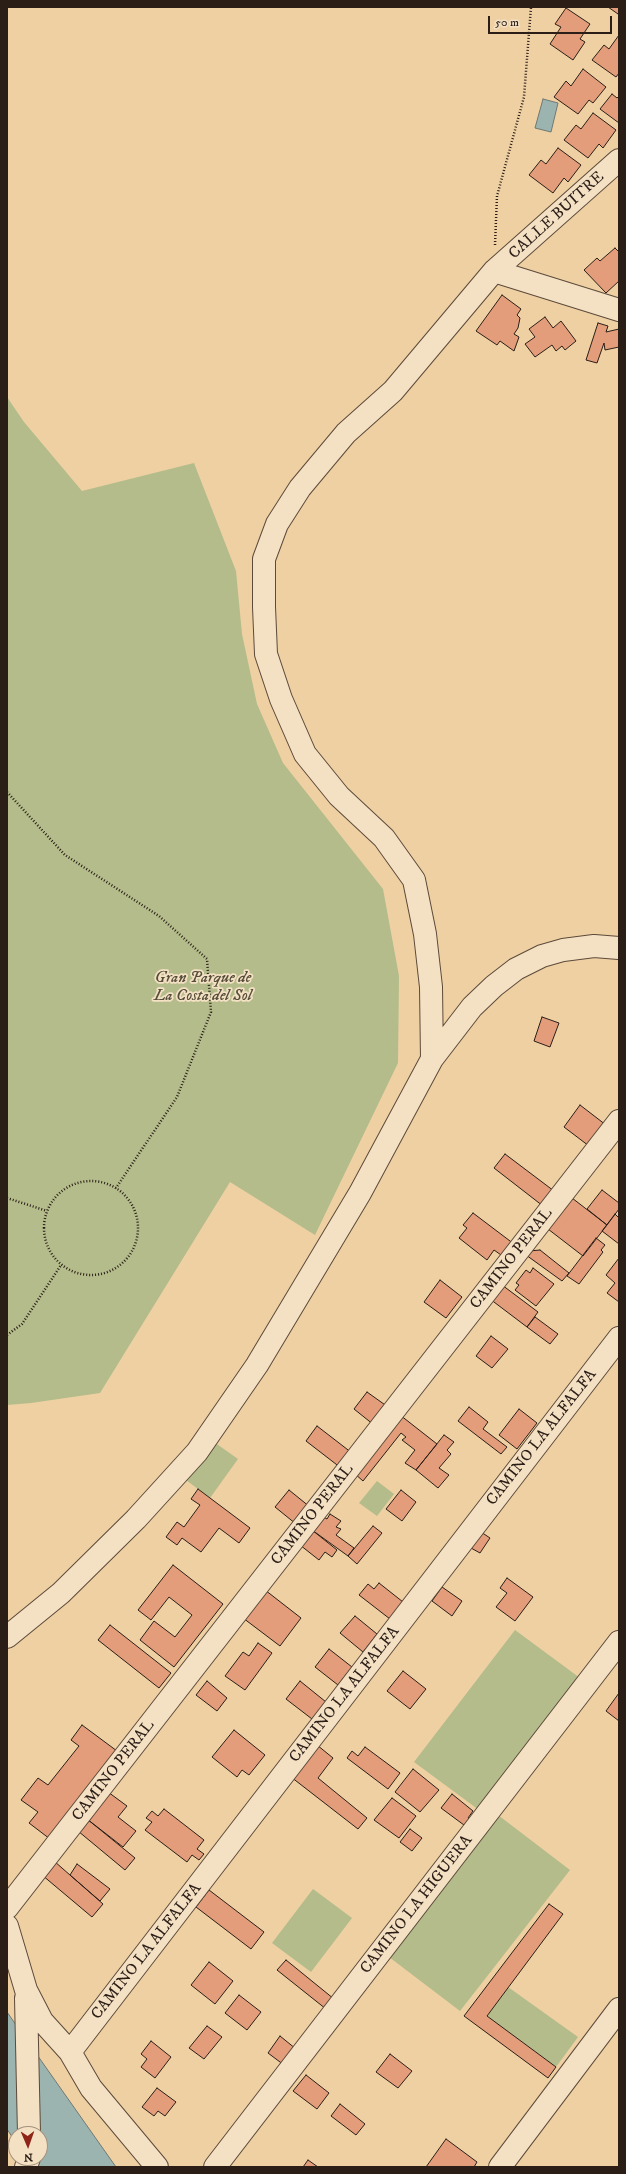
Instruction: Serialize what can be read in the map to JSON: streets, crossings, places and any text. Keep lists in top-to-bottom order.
{
  "streets": {
    "street": [
      "CALLE BUITRE",
      "CAMINO PERAL",
      "CAMINO LA ALFALFA",
      "CAMINO LA HIGUERA"
    ]
  },
  "parks": ["Gran Parque de La Costa del Sol"],
  "scale_bar": "50 m",
  "north": "bottom"
}
